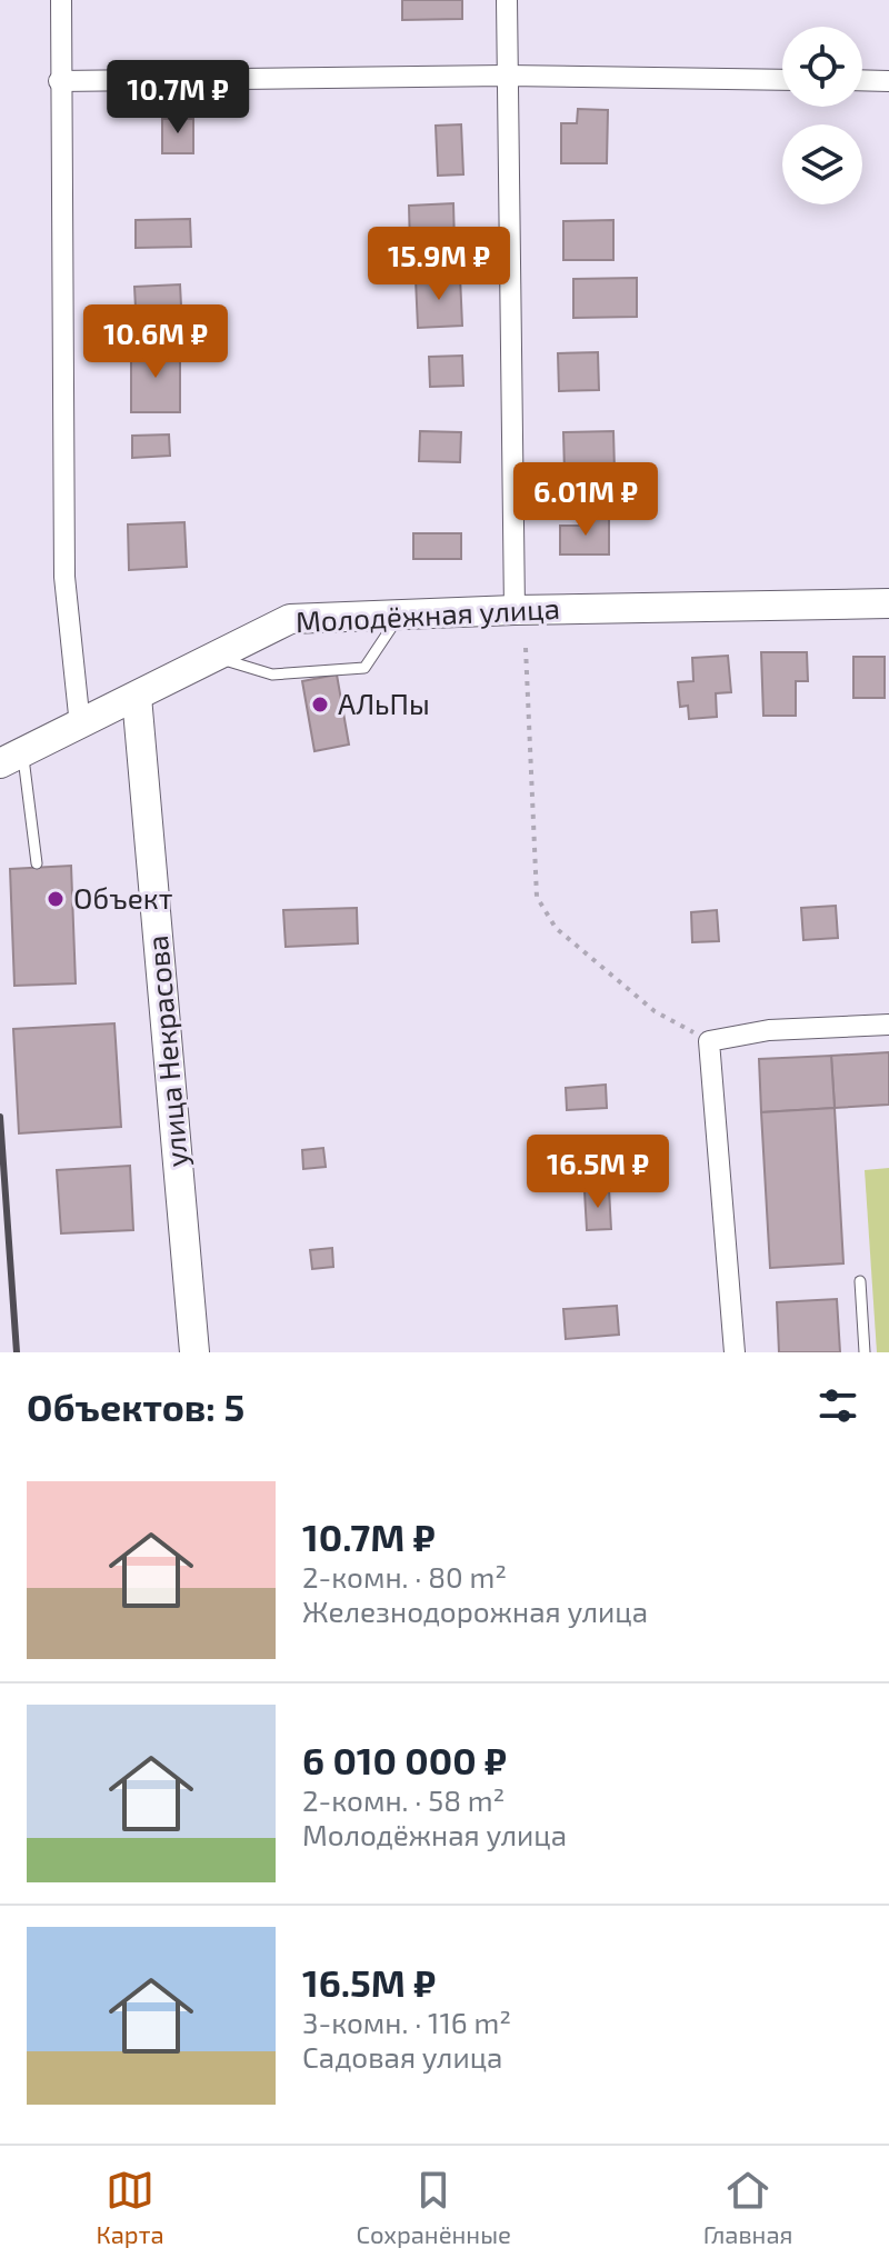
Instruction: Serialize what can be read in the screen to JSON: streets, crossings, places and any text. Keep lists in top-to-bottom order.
{
  "streets": {
    "main road": ["Молодёжная улица", "улица Некрасова"]
  },
  "crossings": [
    ["Молодёжная улица", "улица Некрасова"]
  ],
  "places": ["АЛьПы", "Объект"],
  "page": {
    "price": [
      "10.7M ₽",
      "15.9M ₽",
      "10.6M ₽",
      "6.01M ₽",
      "16.5M ₽"
    ],
    "heading": "Объектов: 5",
    "list": [
      {
        "name": "10.7M ₽",
        "note": "2-комн. · 80 m² · Железнодорожная улица"
      },
      {
        "name": "6 010 000 ₽",
        "note": "2-комн. · 58 m² · Молодёжная улица"
      },
      {
        "name": "16.5M ₽",
        "note": "3-комн. · 116 m² · Садовая улица"
      }
    ],
    "tabs": ["Карта", "Сохранённые", "Главная"]
  }
}
